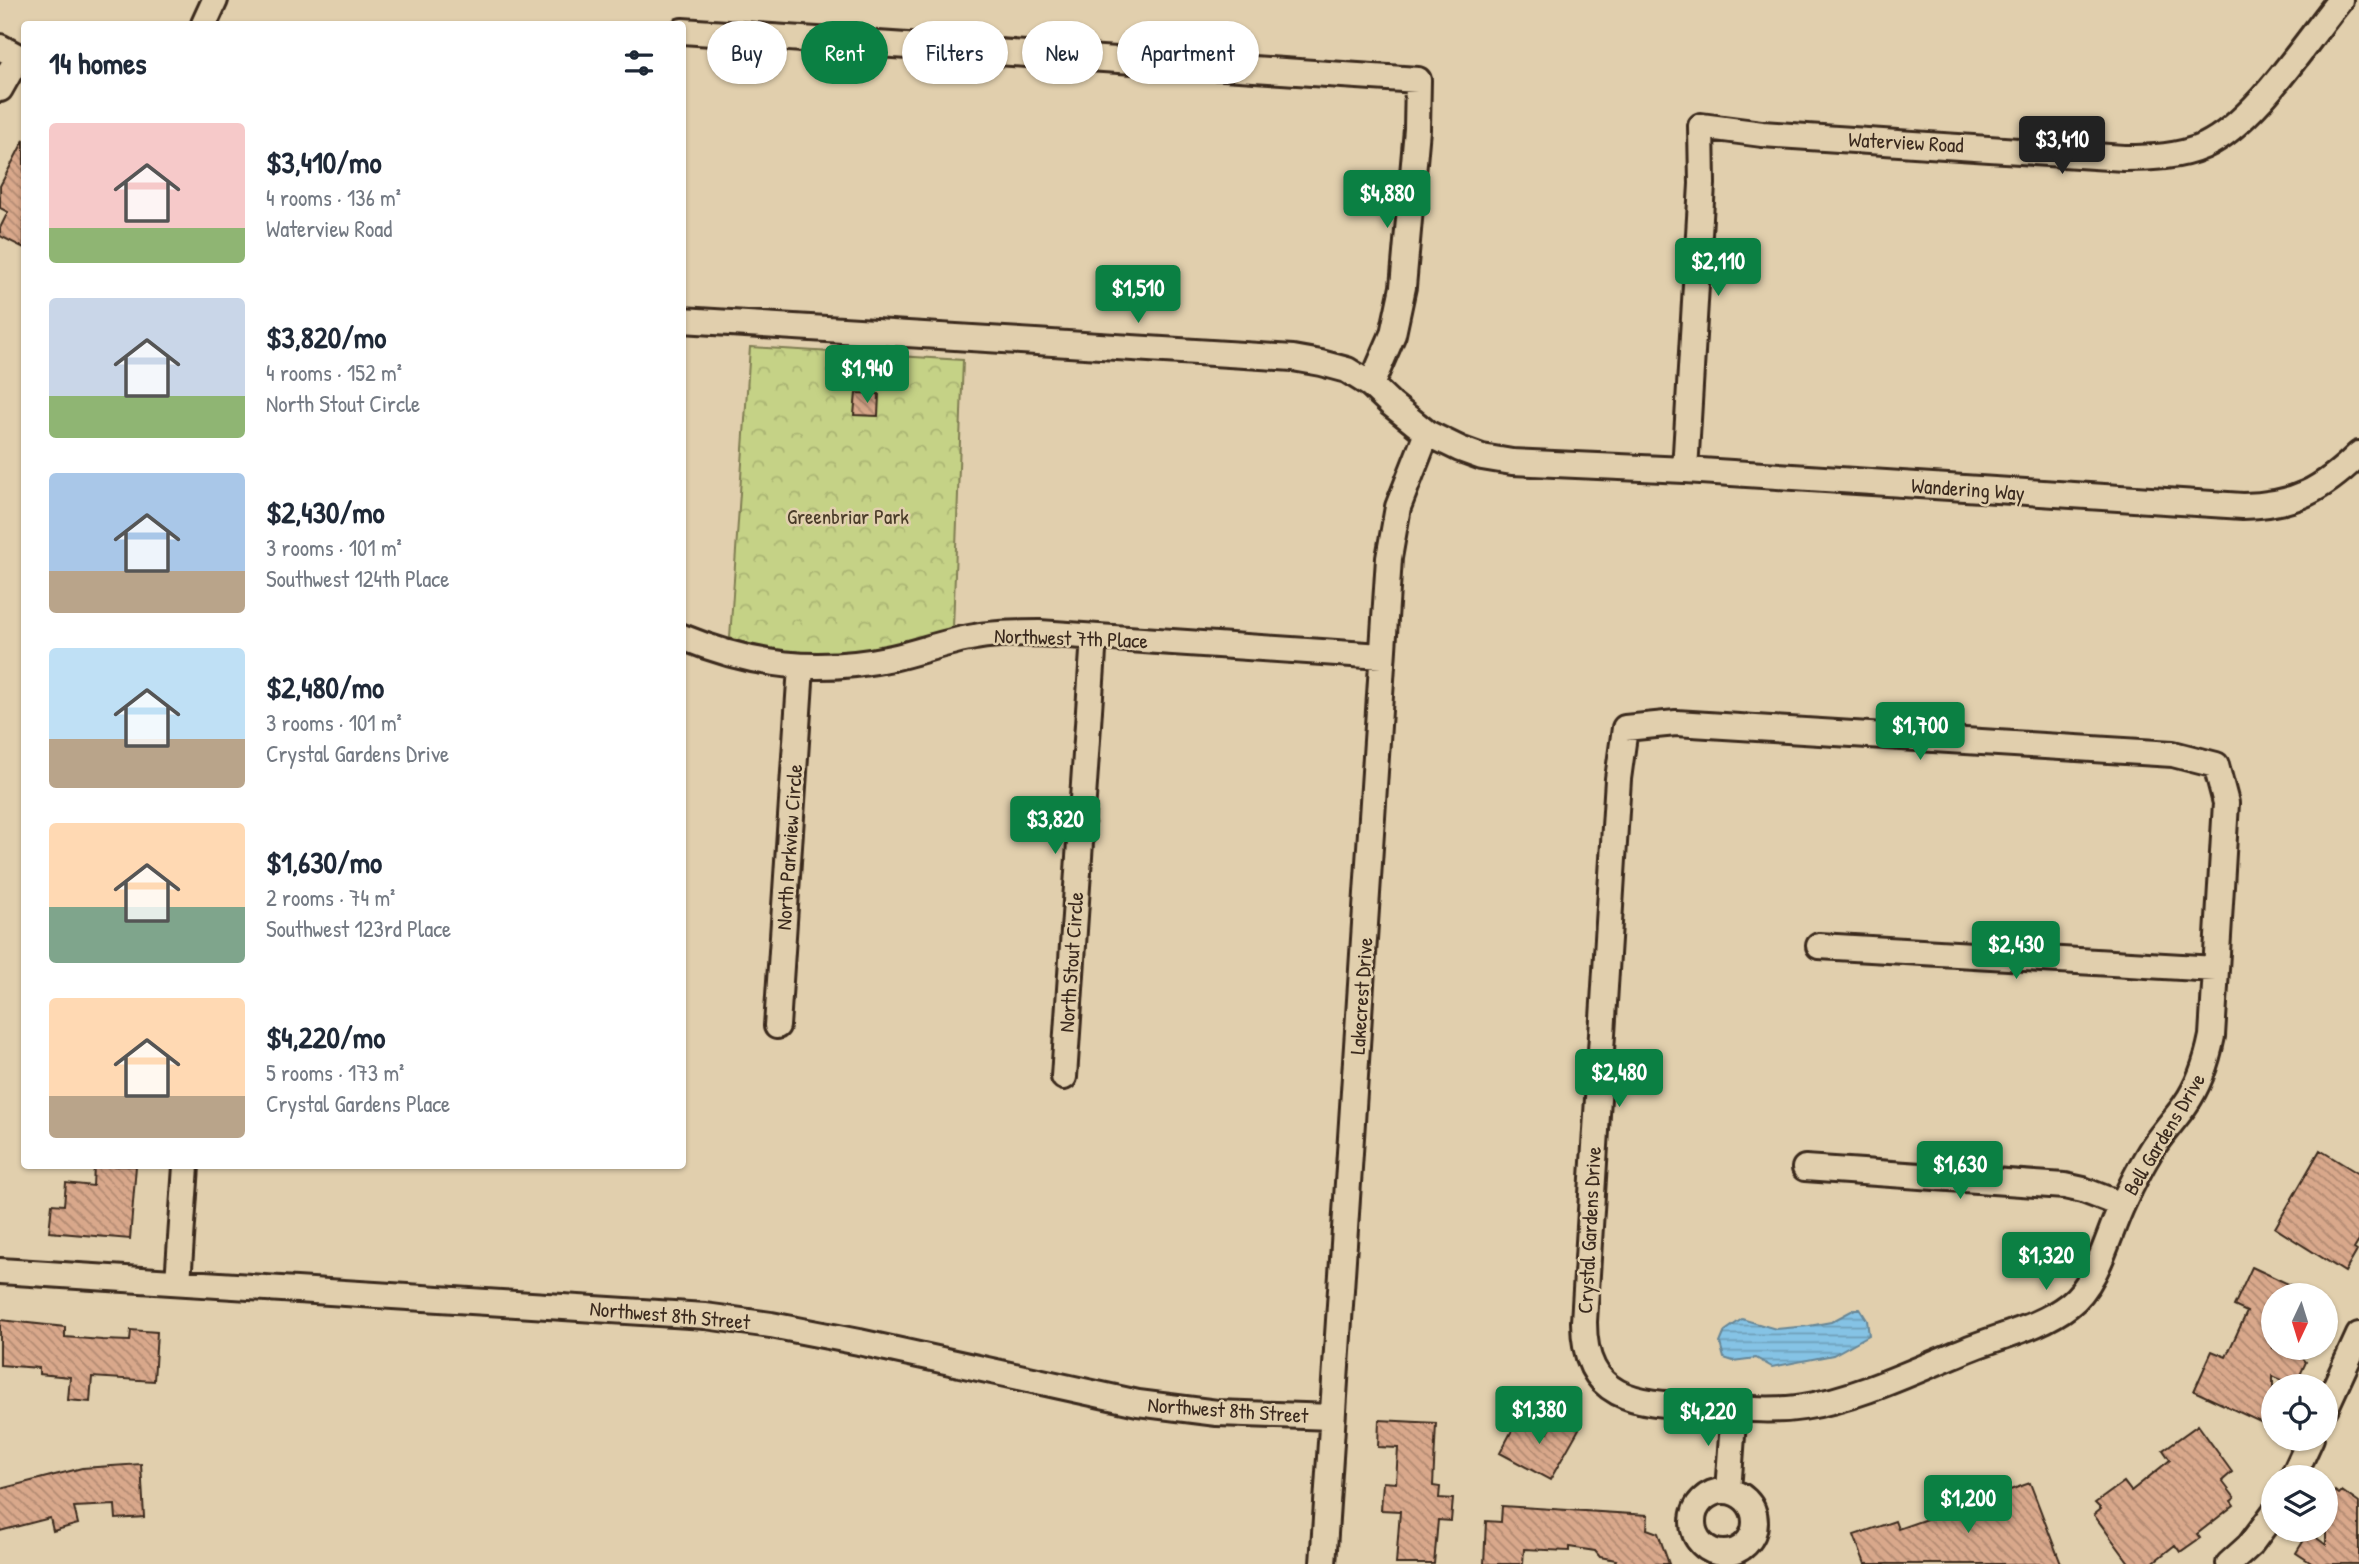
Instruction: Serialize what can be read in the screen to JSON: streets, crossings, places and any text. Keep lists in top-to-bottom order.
{
  "streets": {
    "street": [
      "Waterview Road",
      "Wandering Way",
      "Northwest 7th Place",
      "North Parkview Circle",
      "North Stout Circle",
      "Lakecrest Drive",
      "Bell Gardens Drive",
      "Crystal Gardens Drive",
      "Northwest 8th Street"
    ]
  },
  "crossings": [
    ["Waterview Road", "Wandering Way"],
    ["Wandering Way", "Lakecrest Drive"],
    ["Northwest 7th Place", "North Parkview Circle"],
    ["Northwest 7th Place", "North Stout Circle"],
    ["Northwest 7th Place", "Lakecrest Drive"],
    ["Lakecrest Drive", "Northwest 8th Street"],
    ["Bell Gardens Drive", "Crystal Gardens Drive"]
  ],
  "parks": ["Greenbriar Park"],
  "north": "bottom",
  "page": {
    "chip": [
      "Buy",
      "Rent",
      "Filters",
      "New",
      "Apartment"
    ],
    "heading": "14 homes",
    "list": [
      {
        "name": "$3,410/mo",
        "note": "4 rooms · 136 m² · Waterview Road"
      },
      {
        "name": "$3,820/mo",
        "note": "4 rooms · 152 m² · North Stout Circle"
      },
      {
        "name": "$2,430/mo",
        "note": "3 rooms · 101 m² · Southwest 124th Place"
      },
      {
        "name": "$2,480/mo",
        "note": "3 rooms · 101 m² · Crystal Gardens Drive"
      },
      {
        "name": "$1,630/mo",
        "note": "2 rooms · 74 m² · Southwest 123rd Place"
      },
      {
        "name": "$4,220/mo",
        "note": "5 rooms · 173 m² · Crystal Gardens Place"
      }
    ],
    "price": [
      "$3,410",
      "$4,880",
      "$2,110",
      "$1,510",
      "$1,940",
      "$1,700",
      "$3,820",
      "$2,430",
      "$2,480",
      "$1,630",
      "$1,320",
      "$1,380",
      "$4,220",
      "$1,200"
    ]
  }
}
